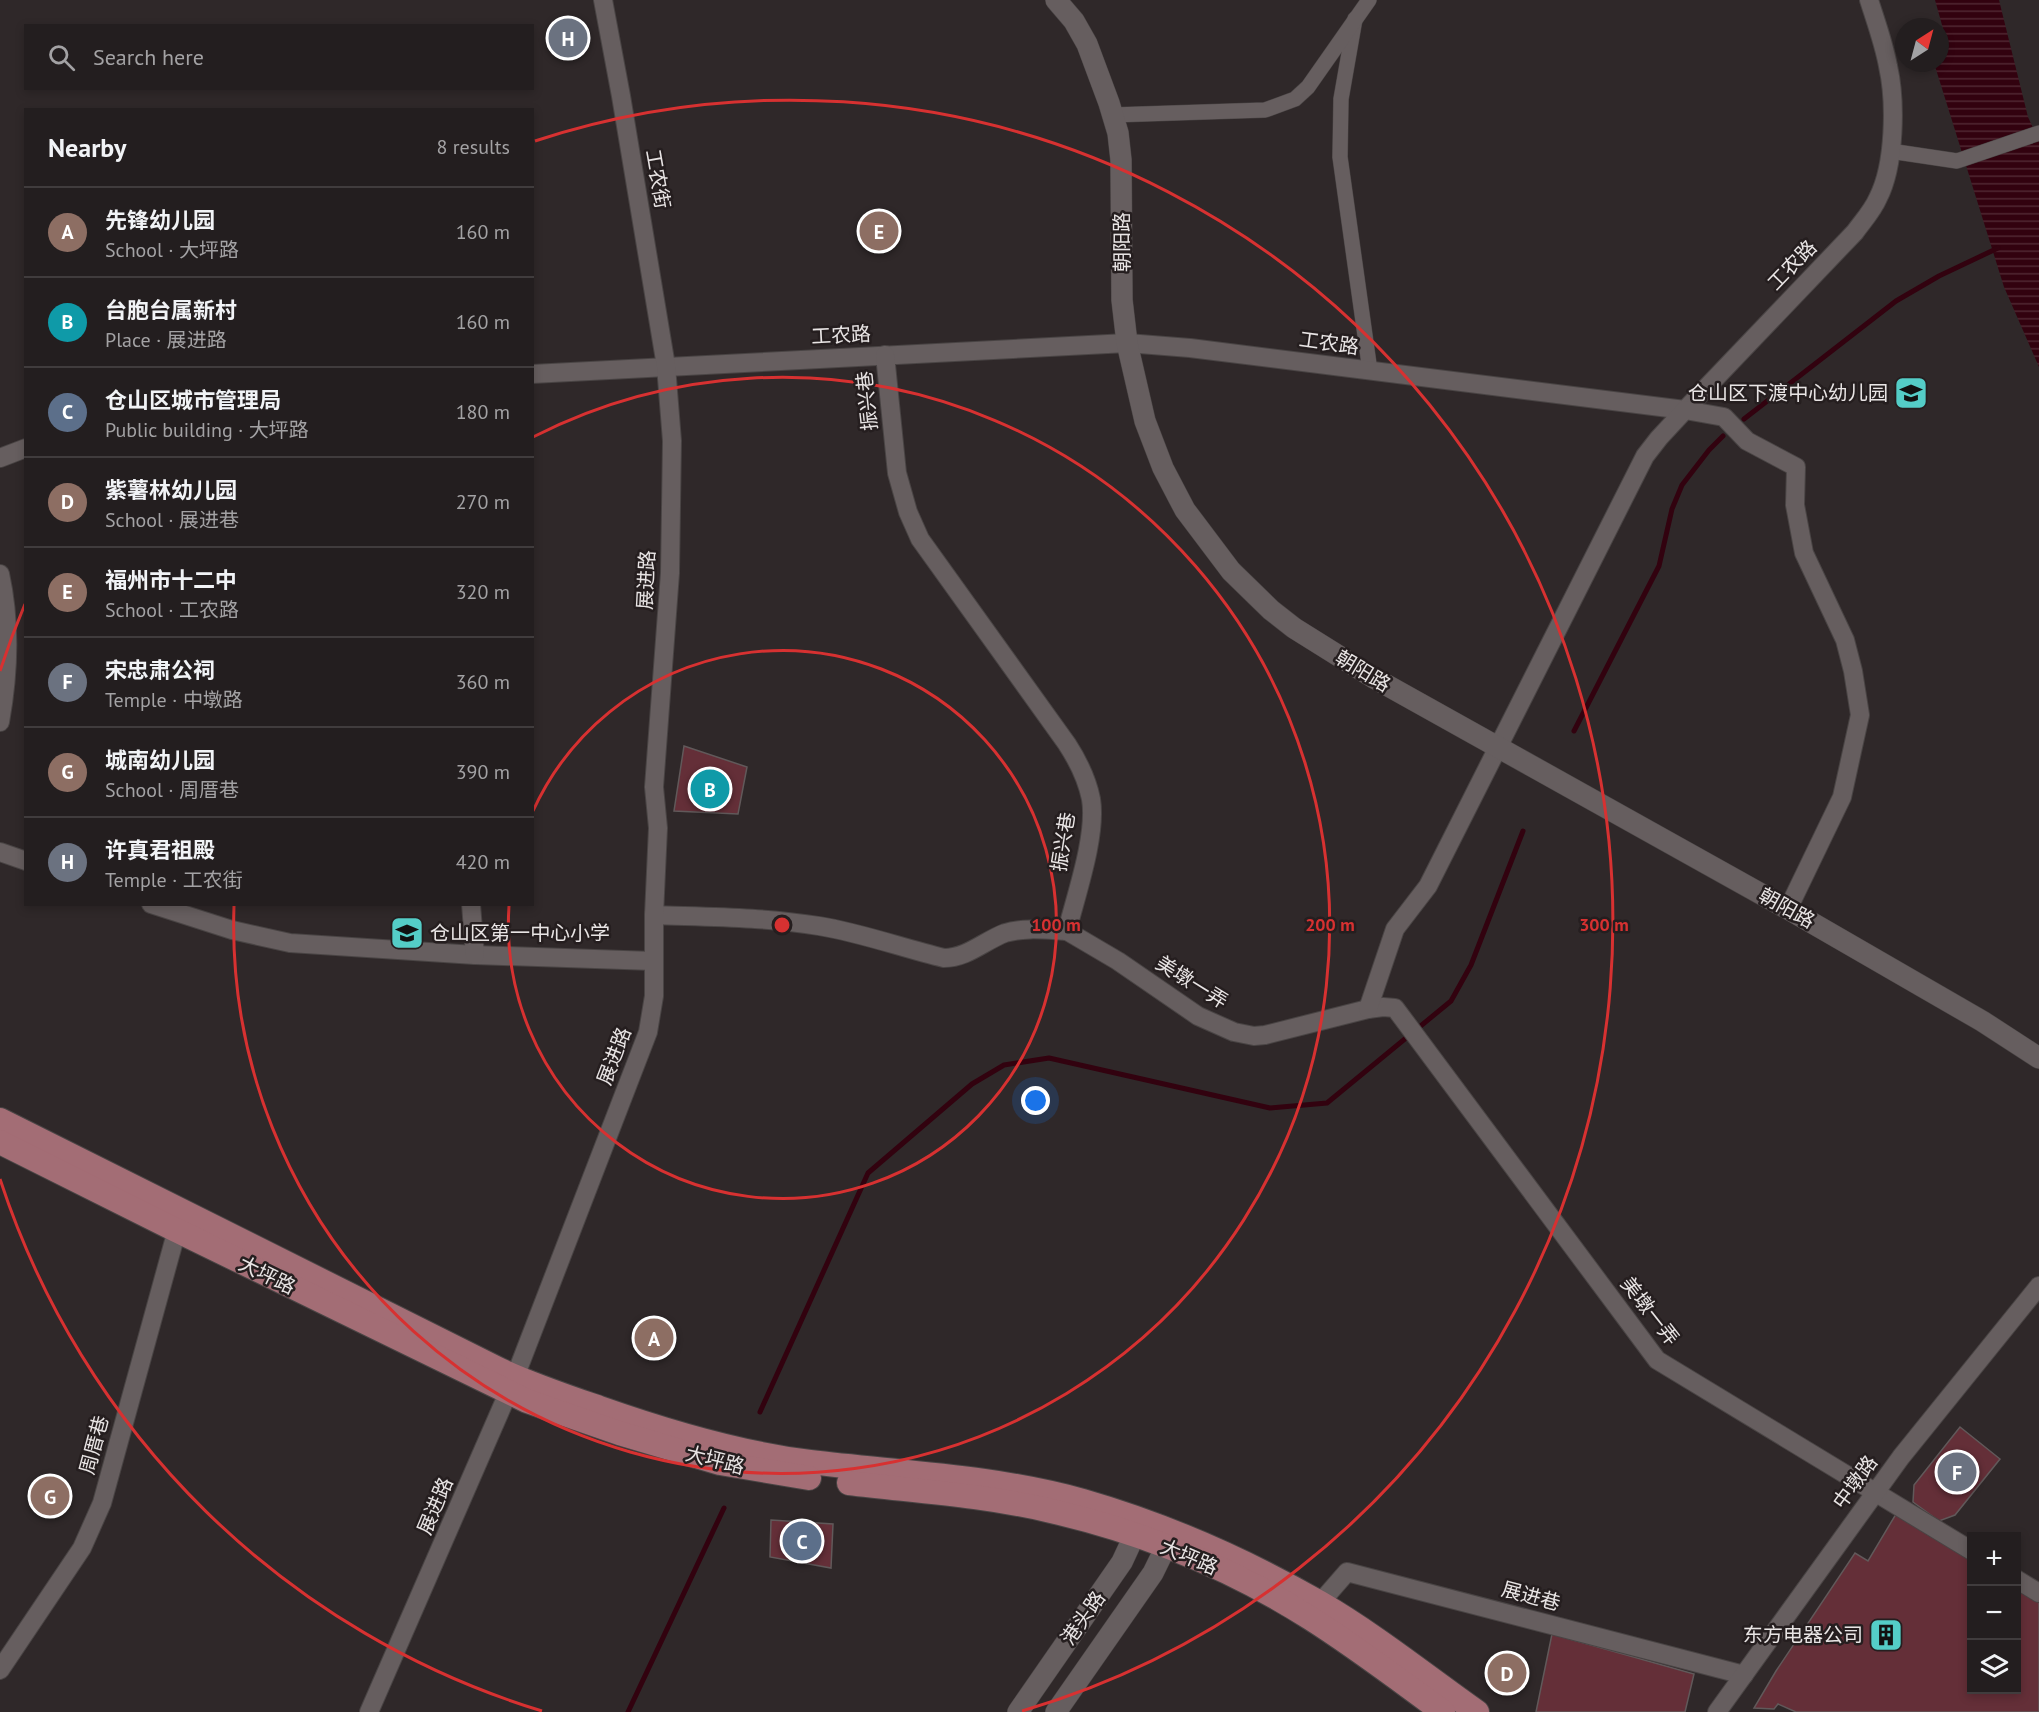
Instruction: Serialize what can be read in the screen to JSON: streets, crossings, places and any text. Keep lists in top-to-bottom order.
{
  "streets": {
    "main road": ["朝阳路", "大坪路", "港头路"],
    "street": [
      "工农街",
      "工农路",
      "振兴巷",
      "展进路",
      "美墩一弄",
      "周厝巷",
      "中墩路",
      "展进巷"
    ]
  },
  "crossings": [
    ["工农街", "工农路"],
    ["工农街", "展进路"],
    ["朝阳路", "工农路"],
    ["工农路", "振兴巷"],
    ["工农路", "展进路"],
    ["振兴巷", "美墩一弄"],
    ["展进路", "大坪路"],
    ["美墩一弄", "中墩路"],
    ["大坪路", "周厝巷"],
    ["大坪路", "港头路"],
    ["中墩路", "展进巷"]
  ],
  "places": {
    "school or university": ["仓山区下渡中心幼儿园", "仓山区第一中心小学"],
    "building": ["东方电器公司"]
  },
  "north": "top right",
  "page": {
    "pins": [
      "H",
      "E",
      "B",
      "A",
      "F",
      "G",
      "C",
      "D"
    ],
    "search": "Search here",
    "heading": ["Nearby", "8 results"],
    "list": [
      {
        "mark": "A",
        "name": "先锋幼儿园",
        "note": "School · 大坪路",
        "value": "160 m"
      },
      {
        "mark": "B",
        "name": "台胞台属新村",
        "note": "Place · 展进路",
        "value": "160 m"
      },
      {
        "mark": "C",
        "name": "仓山区城市管理局",
        "note": "Public building · 大坪路",
        "value": "180 m"
      },
      {
        "mark": "D",
        "name": "紫薯林幼儿园",
        "note": "School · 展进巷",
        "value": "270 m"
      },
      {
        "mark": "E",
        "name": "福州市十二中",
        "note": "School · 工农路",
        "value": "320 m"
      },
      {
        "mark": "F",
        "name": "宋忠肃公祠",
        "note": "Temple · 中墩路",
        "value": "360 m"
      },
      {
        "mark": "G",
        "name": "城南幼儿园",
        "note": "School · 周厝巷",
        "value": "390 m"
      },
      {
        "mark": "H",
        "name": "许真君祖殿",
        "note": "Temple · 工农街",
        "value": "420 m"
      }
    ],
    "map_buttons": ["+", "−"]
  },
  "rings": ["100 m", "200 m", "300 m"]
}
